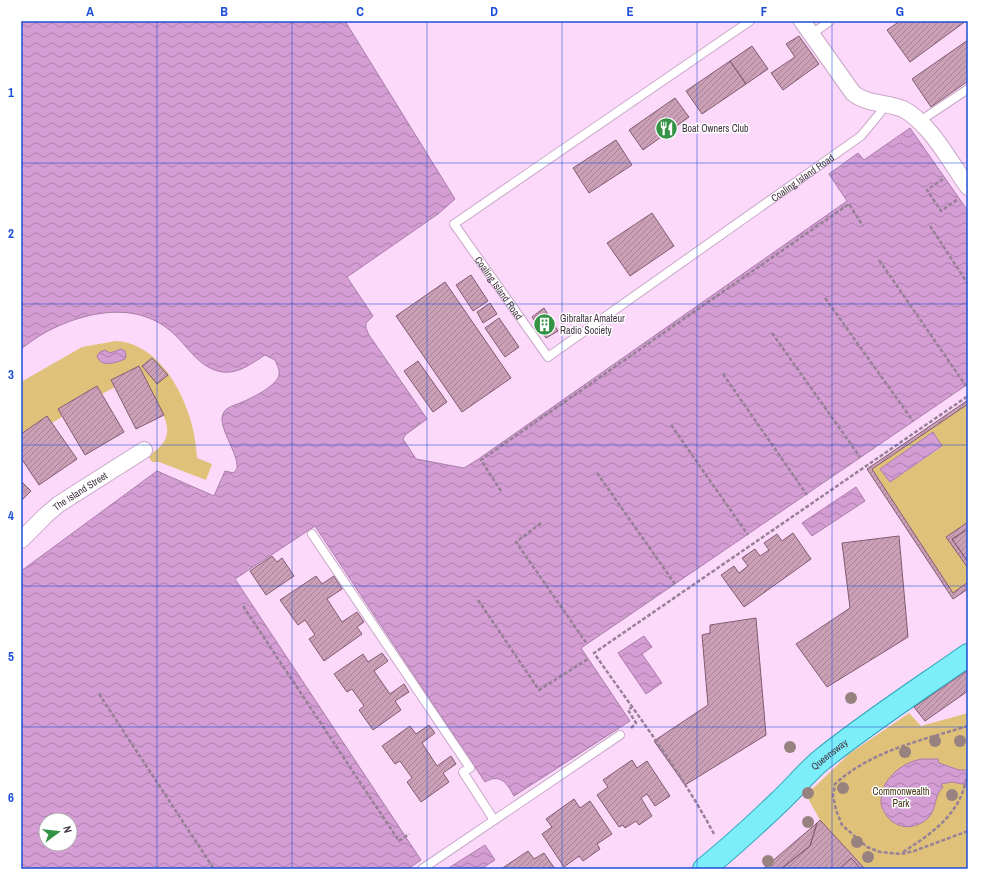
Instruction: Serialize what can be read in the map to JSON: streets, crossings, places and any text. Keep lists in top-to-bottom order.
{
  "streets": {
    "main road": ["Queensway"],
    "street": ["The Island Street"],
    "lane": ["Coaling Island Road"]
  },
  "parks": ["Commonwealth Park"],
  "places": {
    "restaurant": ["Boat Owners Club"],
    "building": ["Gibraltar Amateur Radio Society"]
  },
  "north": "right",
  "grid": {
    "columns": [
      "A",
      "B",
      "C",
      "D",
      "E",
      "F",
      "G"
    ],
    "rows": [
      "1",
      "2",
      "3",
      "4",
      "5",
      "6"
    ]
  }
}
